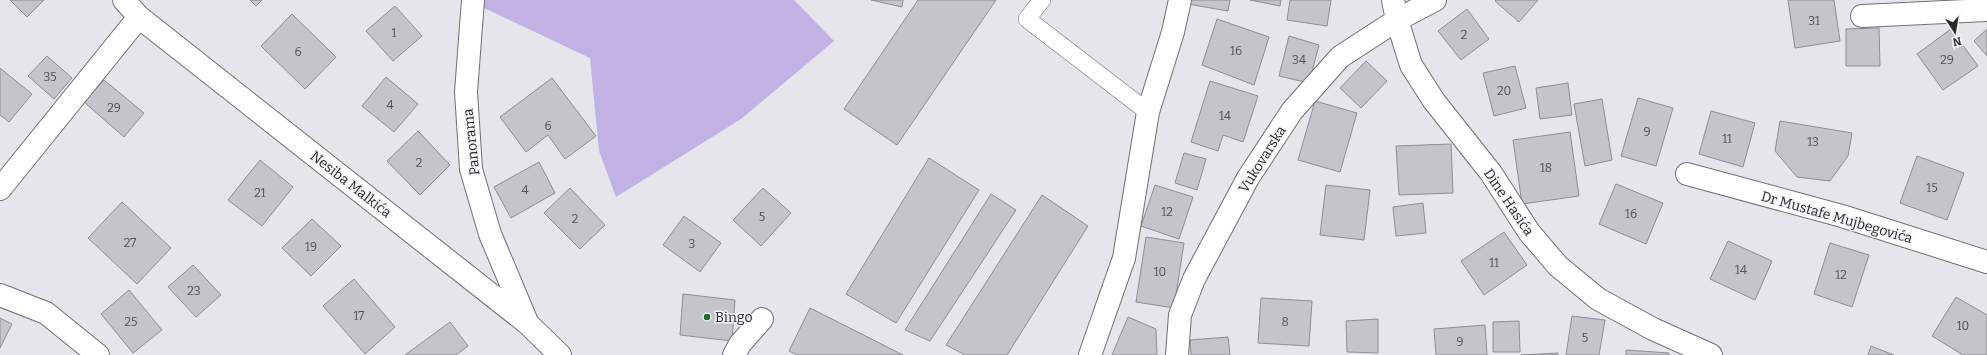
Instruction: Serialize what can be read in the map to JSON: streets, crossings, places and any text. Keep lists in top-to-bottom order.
{
  "streets": {
    "street": [
      "Panorama",
      "Vukovarska",
      "Nesiba Malkića",
      "Dine Hasića",
      "Dr Mustafe Mujbegovića"
    ]
  },
  "crossings": [
    ["Panorama", "Nesiba Malkića"],
    ["Vukovarska", "Dine Hasića"]
  ],
  "places": ["Bingo"],
  "house_numbers": [
    "31",
    "1",
    "2",
    "16",
    "6",
    "34",
    "29",
    "35",
    "20",
    "4",
    "29",
    "14",
    "6",
    "9",
    "11",
    "13",
    "2",
    "18",
    "15",
    "4",
    "21",
    "12",
    "16",
    "5",
    "2",
    "27",
    "3",
    "19",
    "11",
    "14",
    "10",
    "12",
    "23",
    "17",
    "25",
    "8",
    "10",
    "5",
    "9"
  ],
  "north": "bottom"
}
